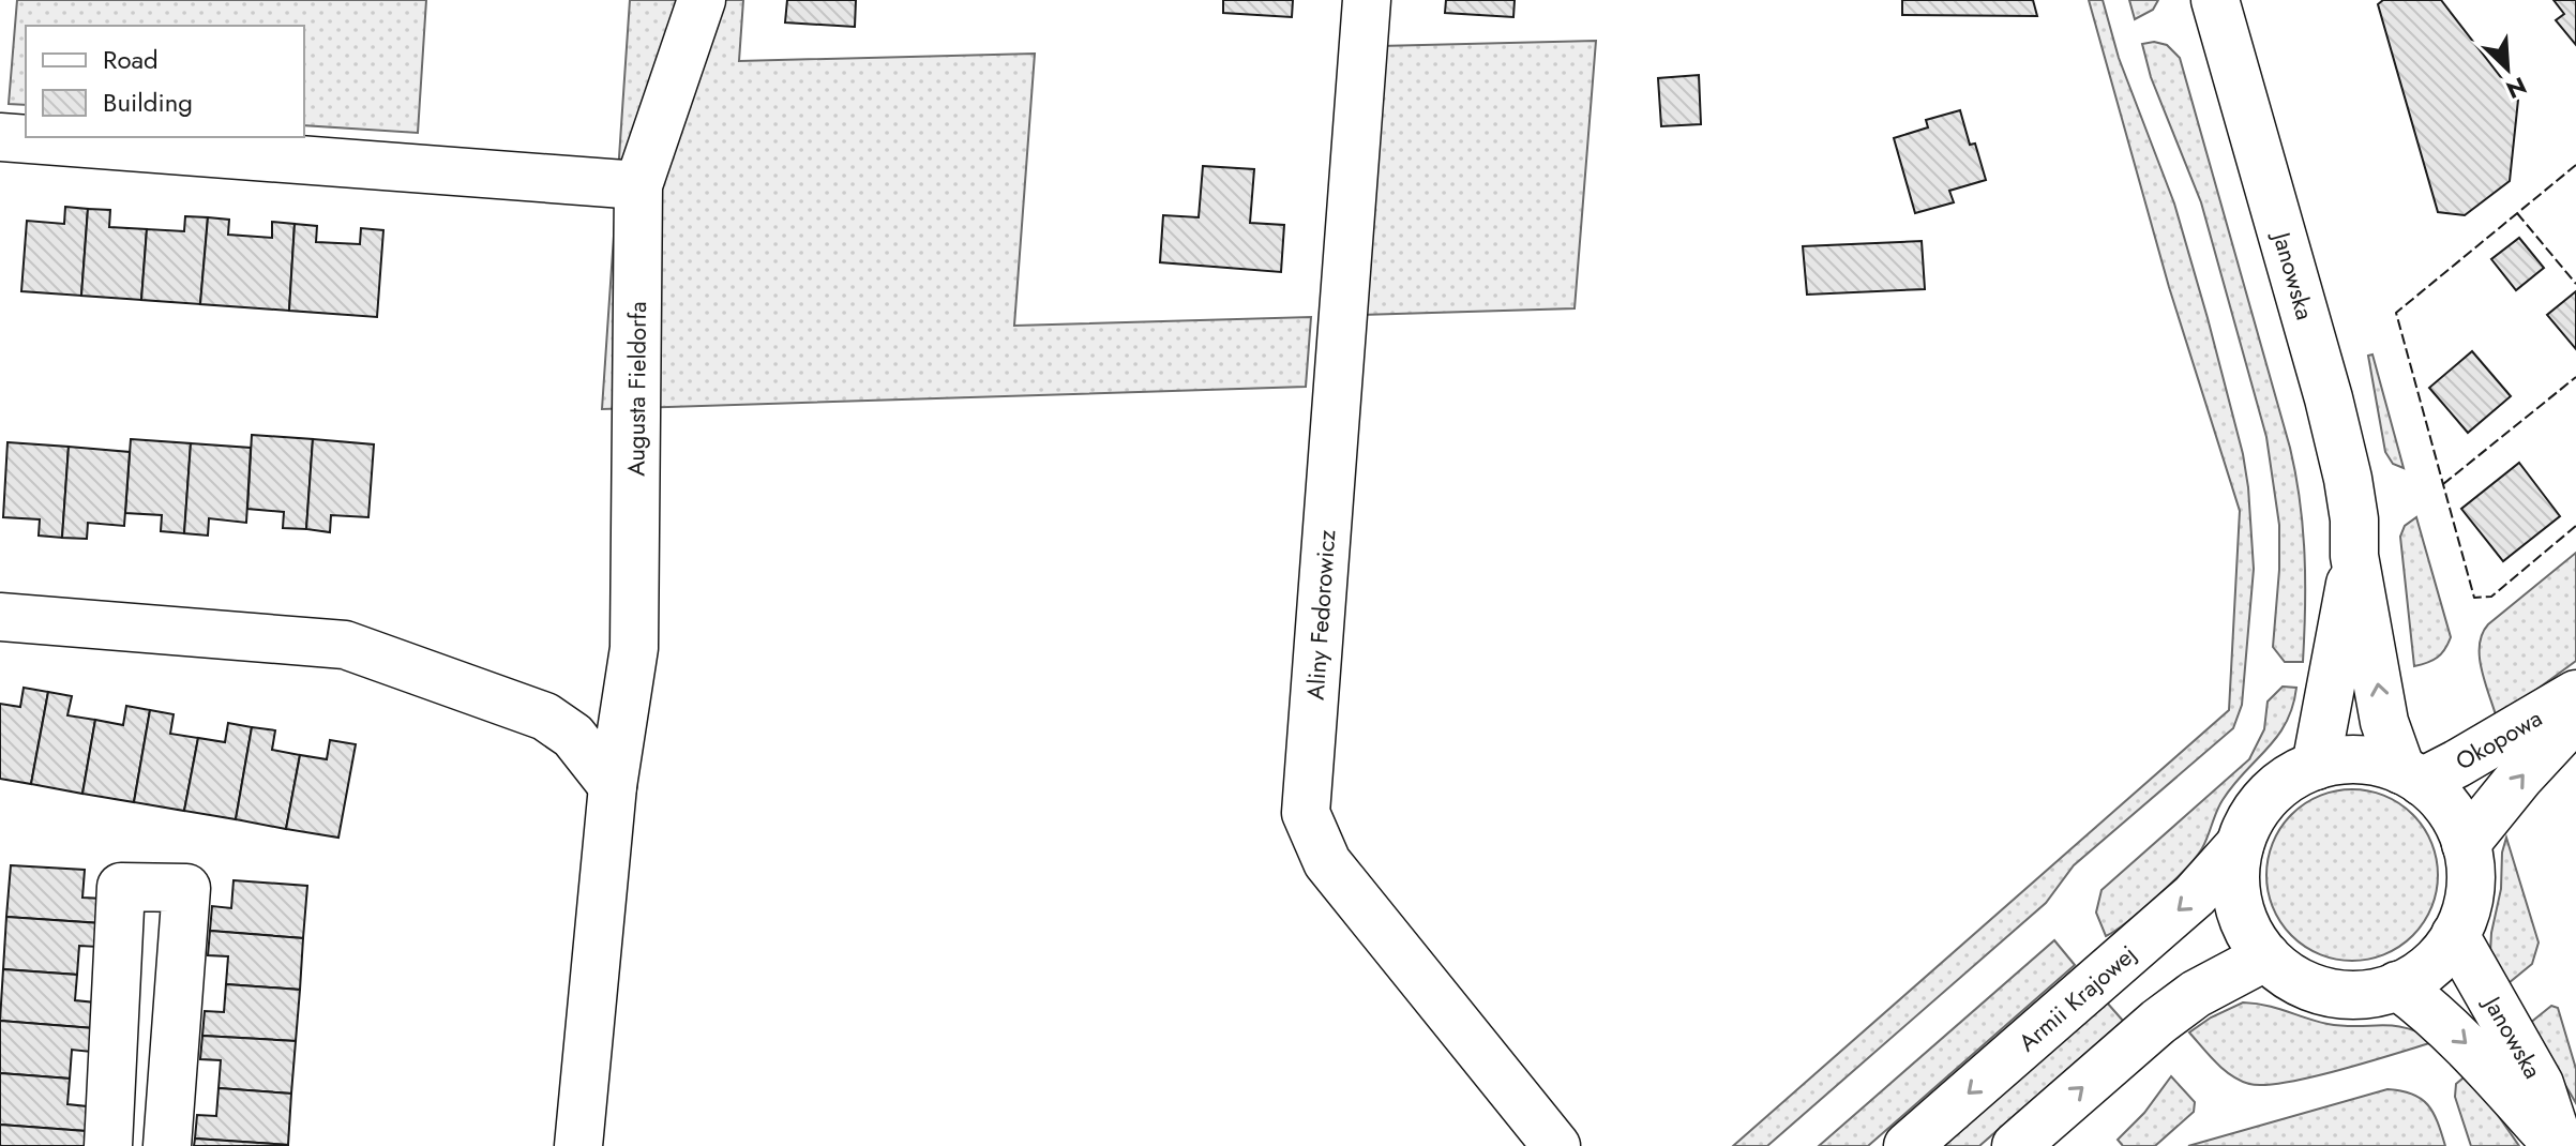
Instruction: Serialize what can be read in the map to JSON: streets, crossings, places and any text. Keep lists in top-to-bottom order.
{
  "streets": {
    "street": [
      "Janowska",
      "Augusta Fieldorfa",
      "Aliny Fedorowicz",
      "Okopowa",
      "Armii Krajowej"
    ]
  },
  "crossings": [
    ["Janowska", "Okopowa"],
    ["Janowska", "Armii Krajowej"],
    ["Okopowa", "Armii Krajowej"]
  ],
  "legend": ["Road", "Building"],
  "north": "bottom right"
}
